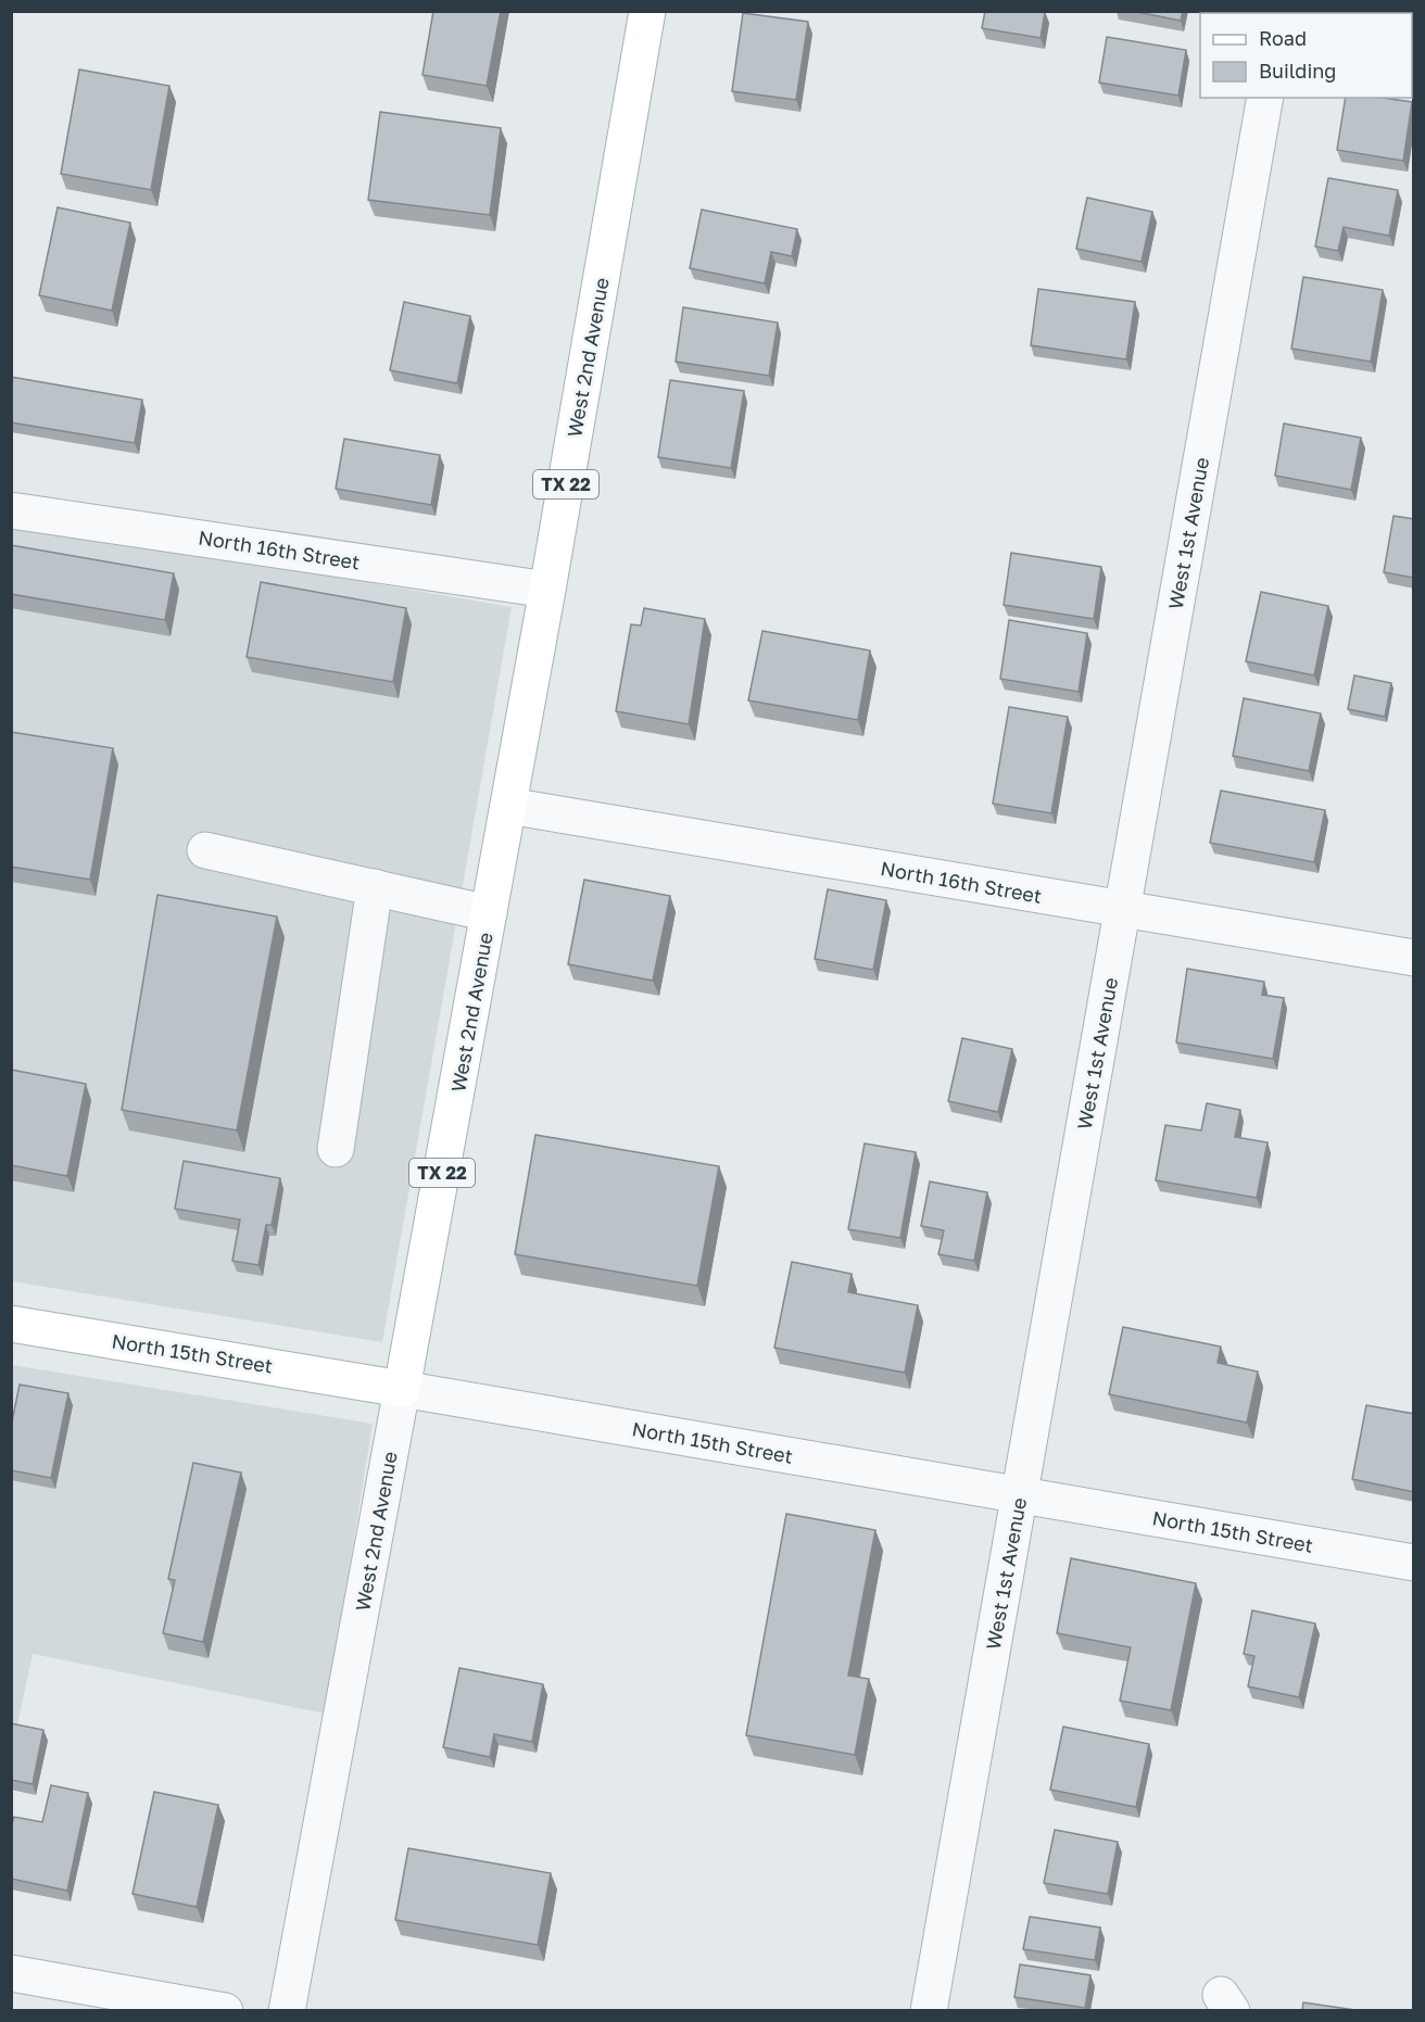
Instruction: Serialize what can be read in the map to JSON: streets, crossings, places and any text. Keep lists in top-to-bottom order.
{
  "streets": {
    "main road": ["West 2nd Avenue", "TX 22", "North 15th Street"],
    "street": ["West 1st Avenue", "North 16th Street"]
  },
  "crossings": [
    ["West 2nd Avenue", "North 16th Street"],
    ["West 2nd Avenue", "North 15th Street"],
    ["West 1st Avenue", "North 16th Street"],
    ["West 1st Avenue", "North 15th Street"]
  ],
  "legend": ["Road", "Building"]
}
